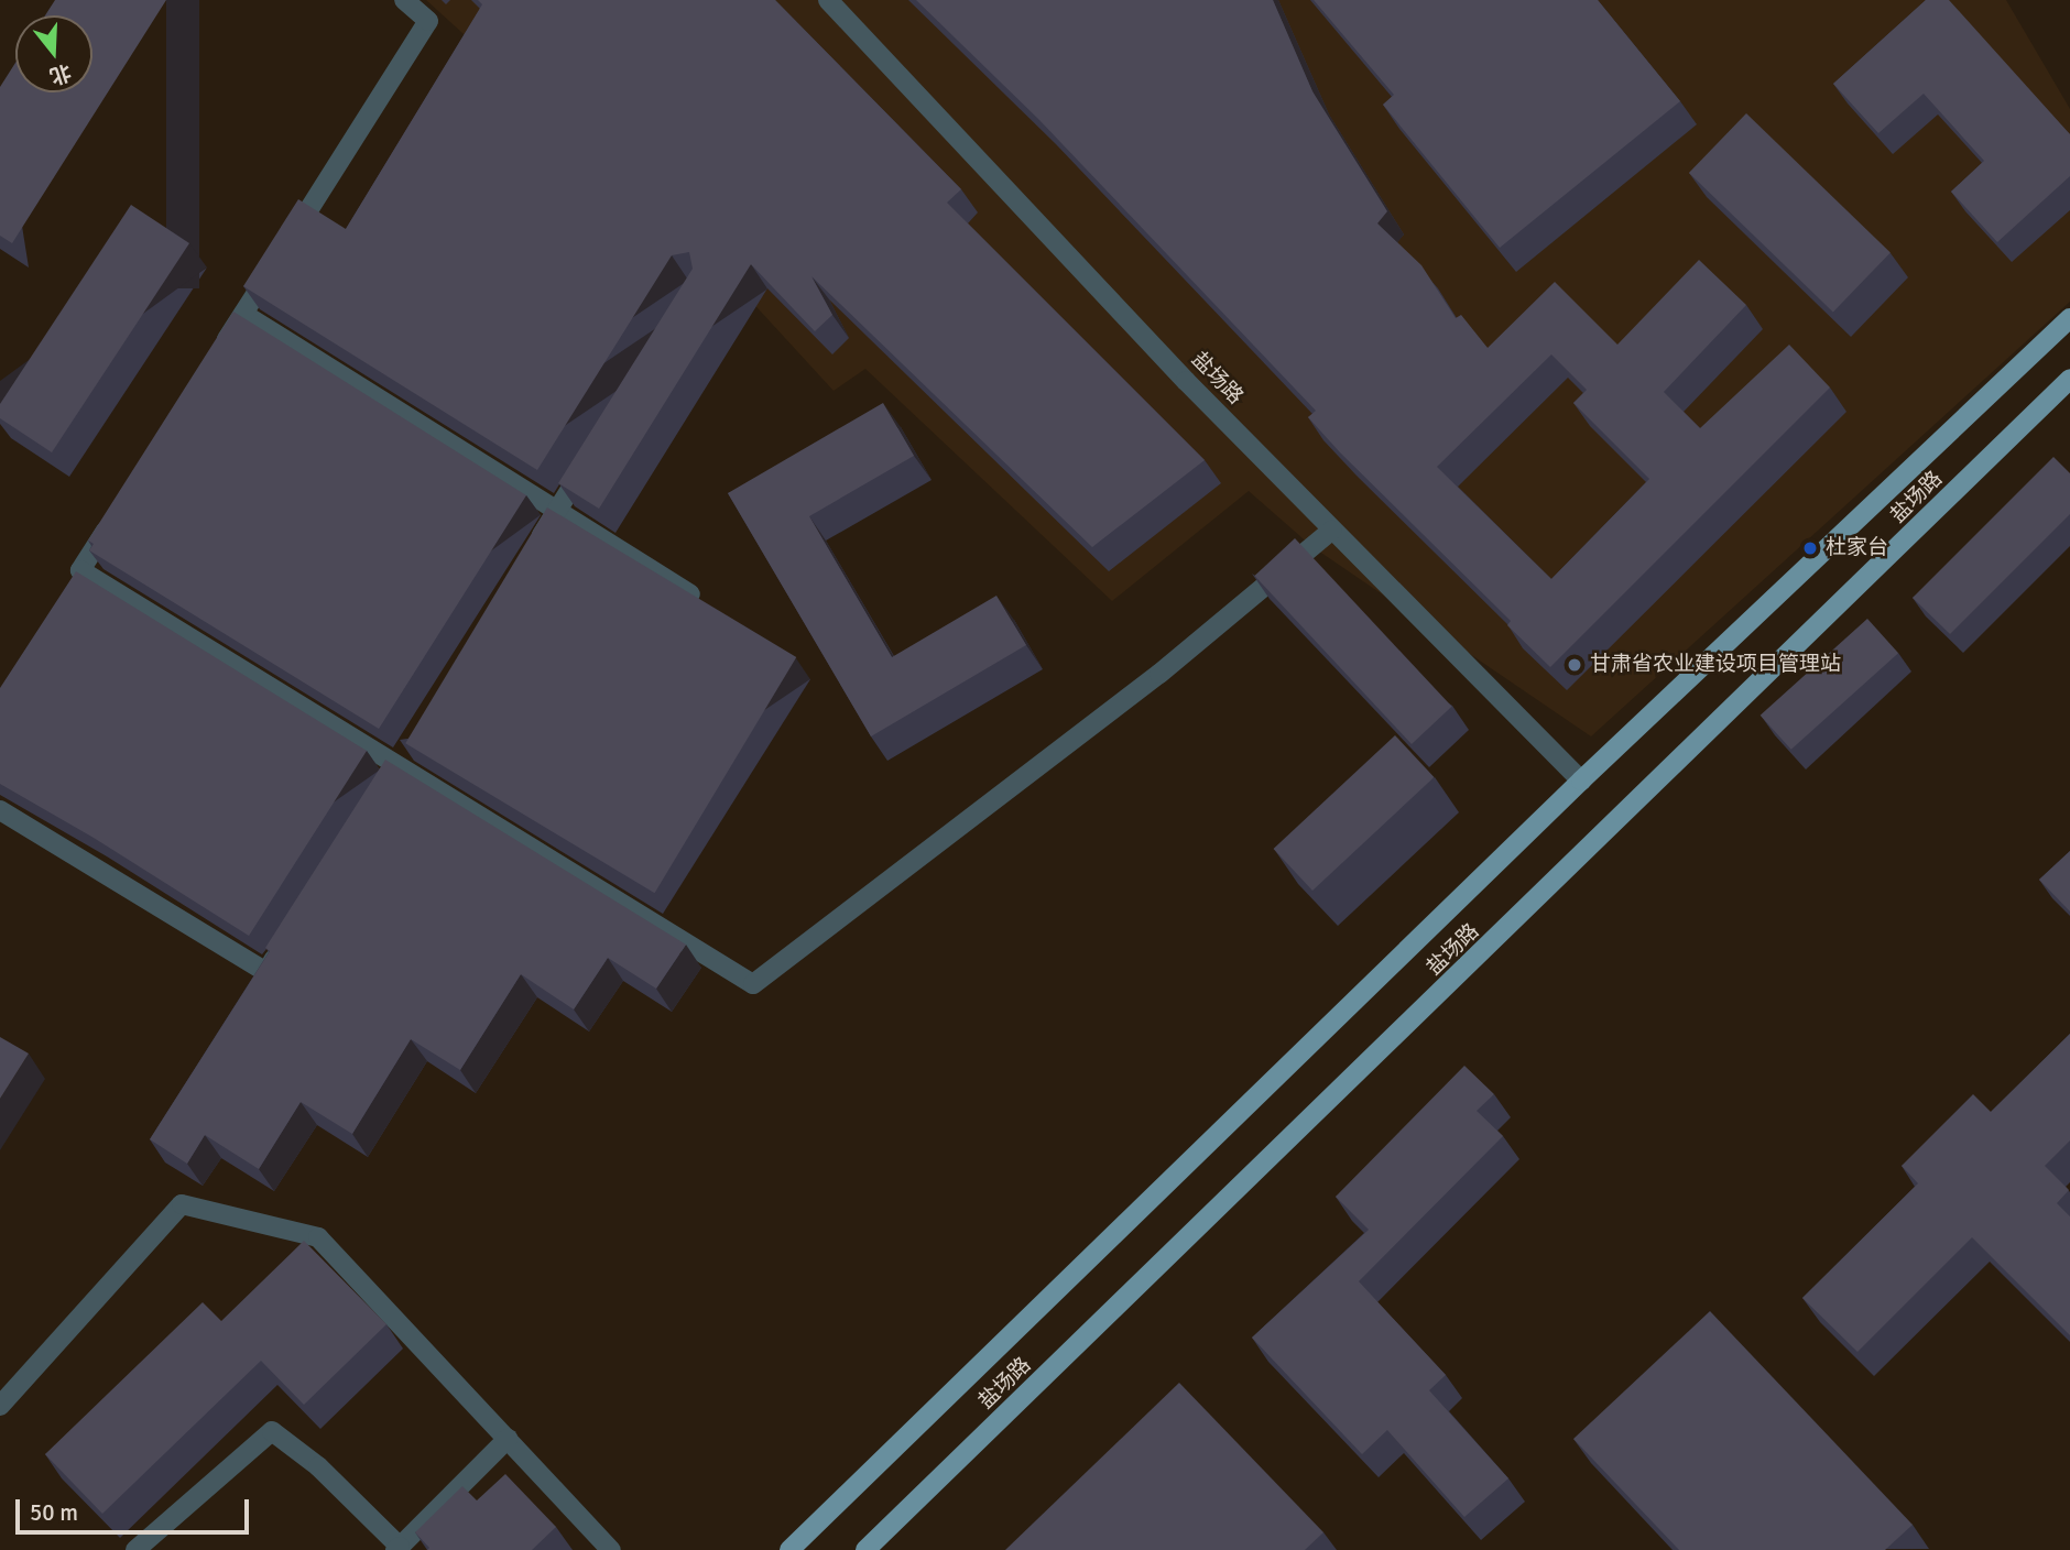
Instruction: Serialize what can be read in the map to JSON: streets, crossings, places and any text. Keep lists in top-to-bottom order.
{
  "streets": {
    "main road": ["盐场路"]
  },
  "places": ["杜家台", "甘肃省农业建设项目管理站"],
  "scale_bar": "50 m",
  "north": "bottom"
}
